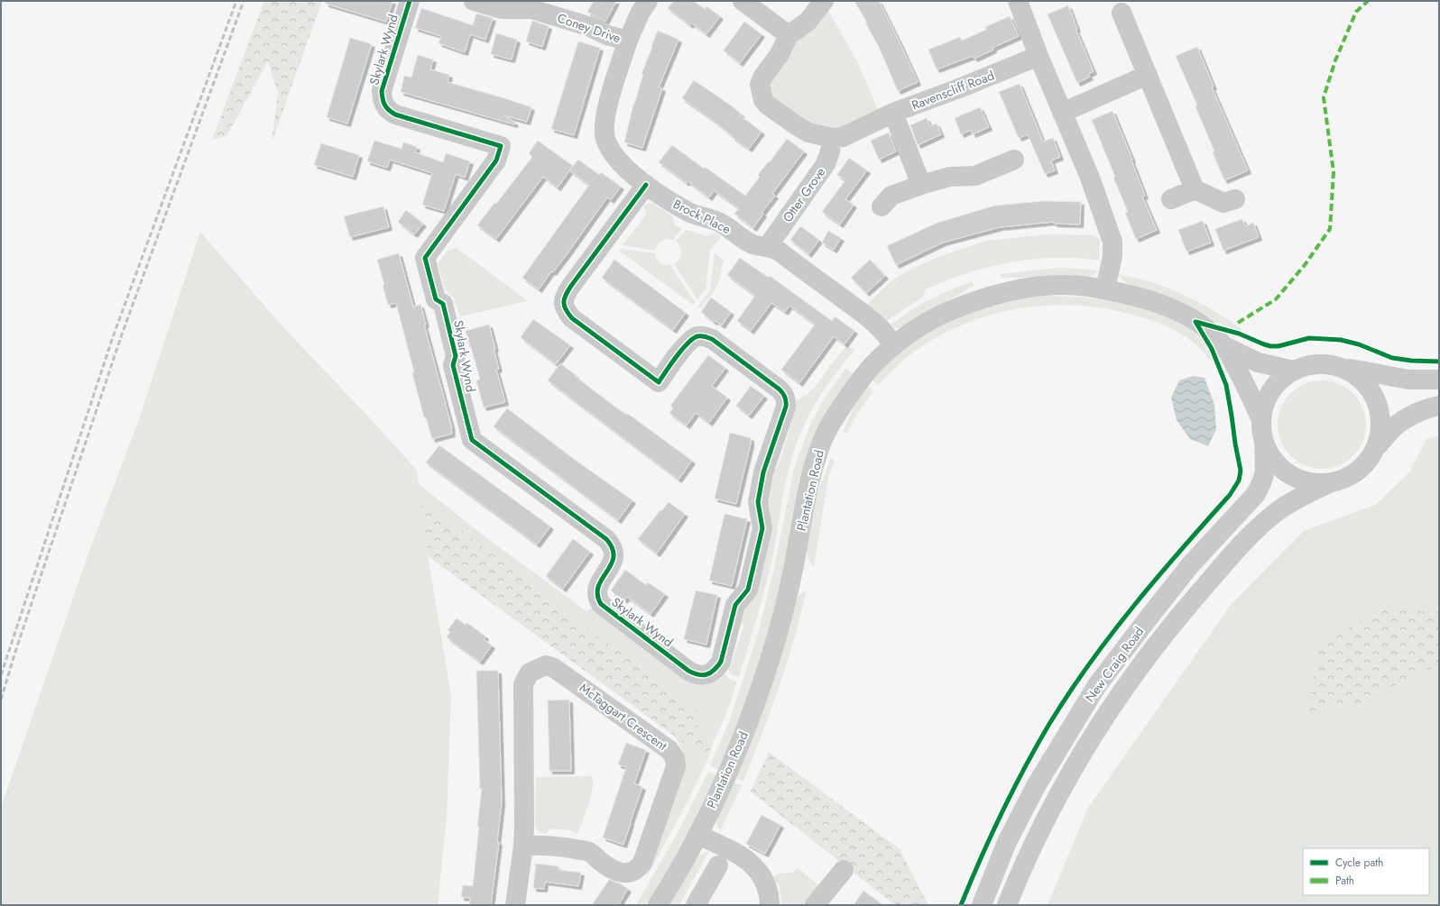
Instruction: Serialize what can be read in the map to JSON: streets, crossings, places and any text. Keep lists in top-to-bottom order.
{
  "streets": {
    "street": [
      "Coney Drive",
      "Skylark Wynd",
      "Ravenscliff Road",
      "Otter Grove",
      "Brock Place",
      "Plantation Road",
      "New Craig Road",
      "McTaggart Crescent"
    ]
  },
  "crossings": [
    ["Coney Drive", "Brock Place"],
    ["Skylark Wynd", "Brock Place"],
    ["Ravenscliff Road", "Otter Grove"],
    ["Otter Grove", "Brock Place"],
    ["Brock Place", "Plantation Road"],
    ["Plantation Road", "New Craig Road"]
  ],
  "legend": ["Cycle path", "Path"]
}
